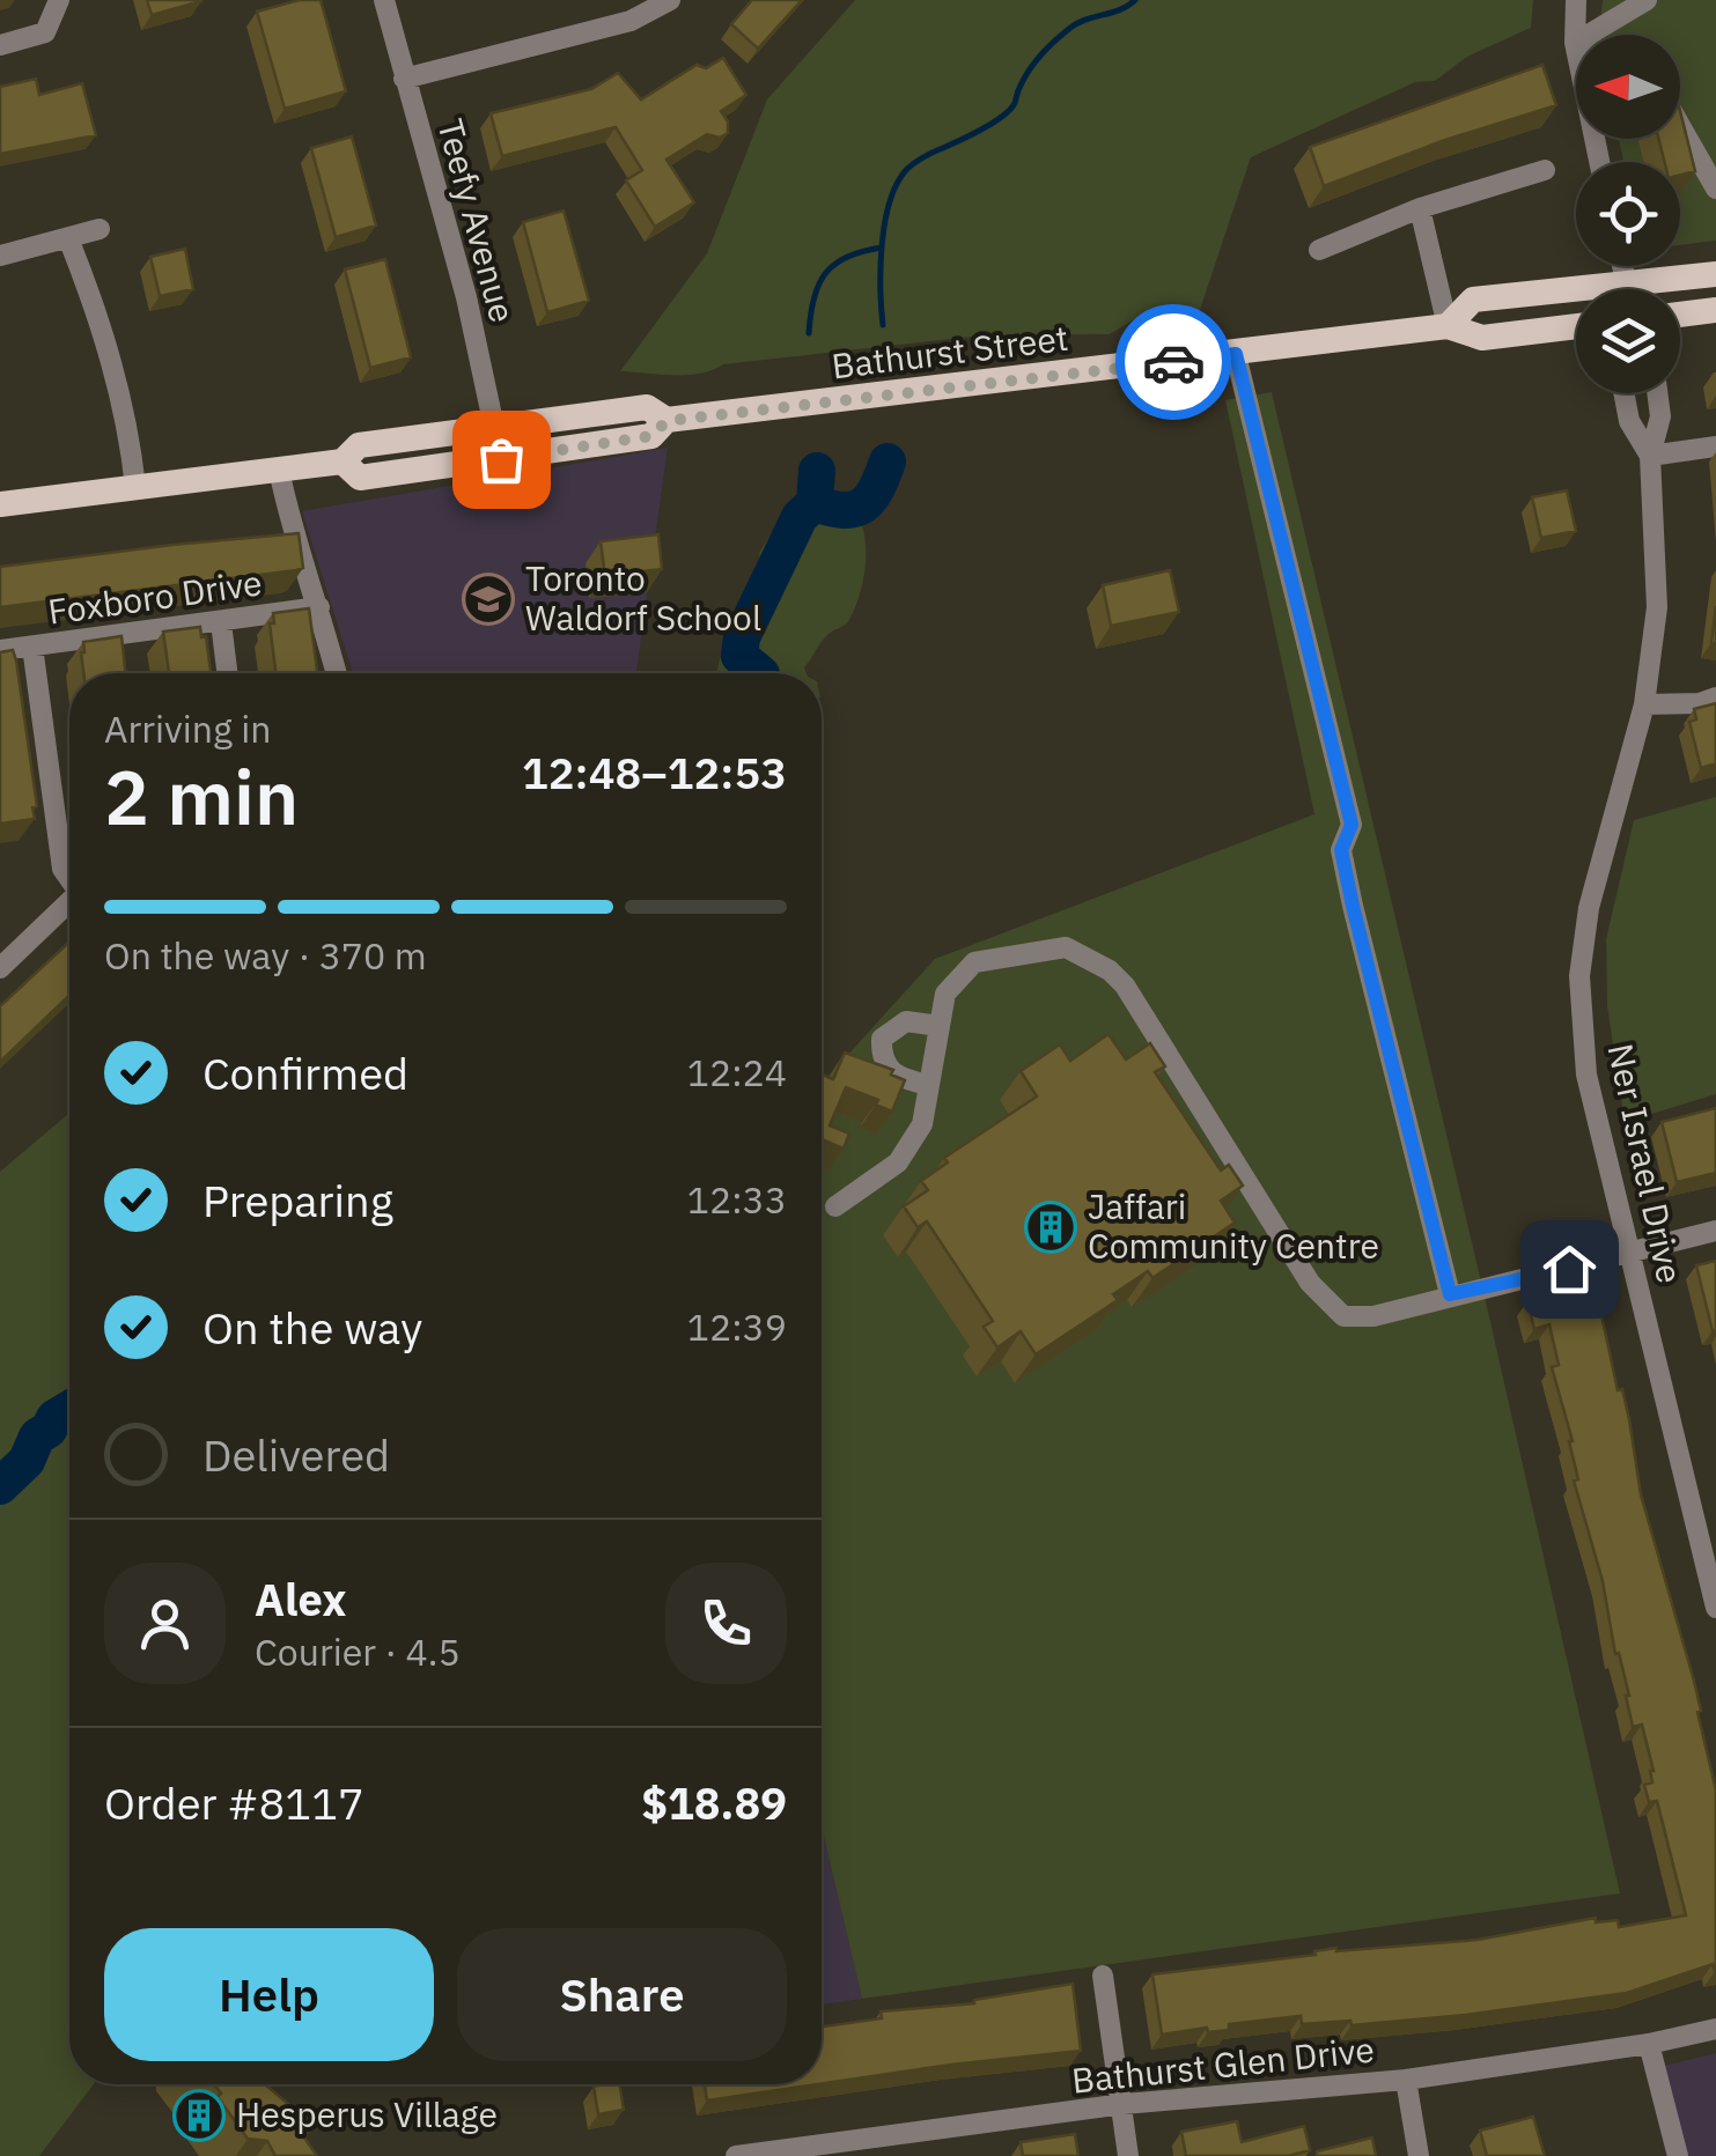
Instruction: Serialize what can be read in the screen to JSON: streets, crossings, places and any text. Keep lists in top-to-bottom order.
{
  "streets": {
    "main road": ["Bathurst Street"],
    "street": [
      "Teefy Avenue",
      "Foxboro Drive",
      "Ner Israel Drive",
      "Bathurst Glen Drive"
    ]
  },
  "crossings": [
    ["Teefy Avenue", "Bathurst Street"]
  ],
  "places": {
    "school or university": ["Toronto Waldorf School"],
    "building": ["Jaffari Community Centre", "Hesperus Village"]
  },
  "north": "left",
  "page": {
    "heading": ["2 min", "Arriving in", "12:48–12:53"],
    "panel": [
      "Alex",
      "Courier · 4.5",
      "Order #8117",
      "$18.89"
    ],
    "bar": "On the way · 370 m",
    "list": [
      ["Confirmed", "12:24"],
      ["Preparing", "12:33"],
      ["On the way", "12:39"],
      "Delivered"
    ],
    "buttons": ["Help", "Share"]
  }
}
